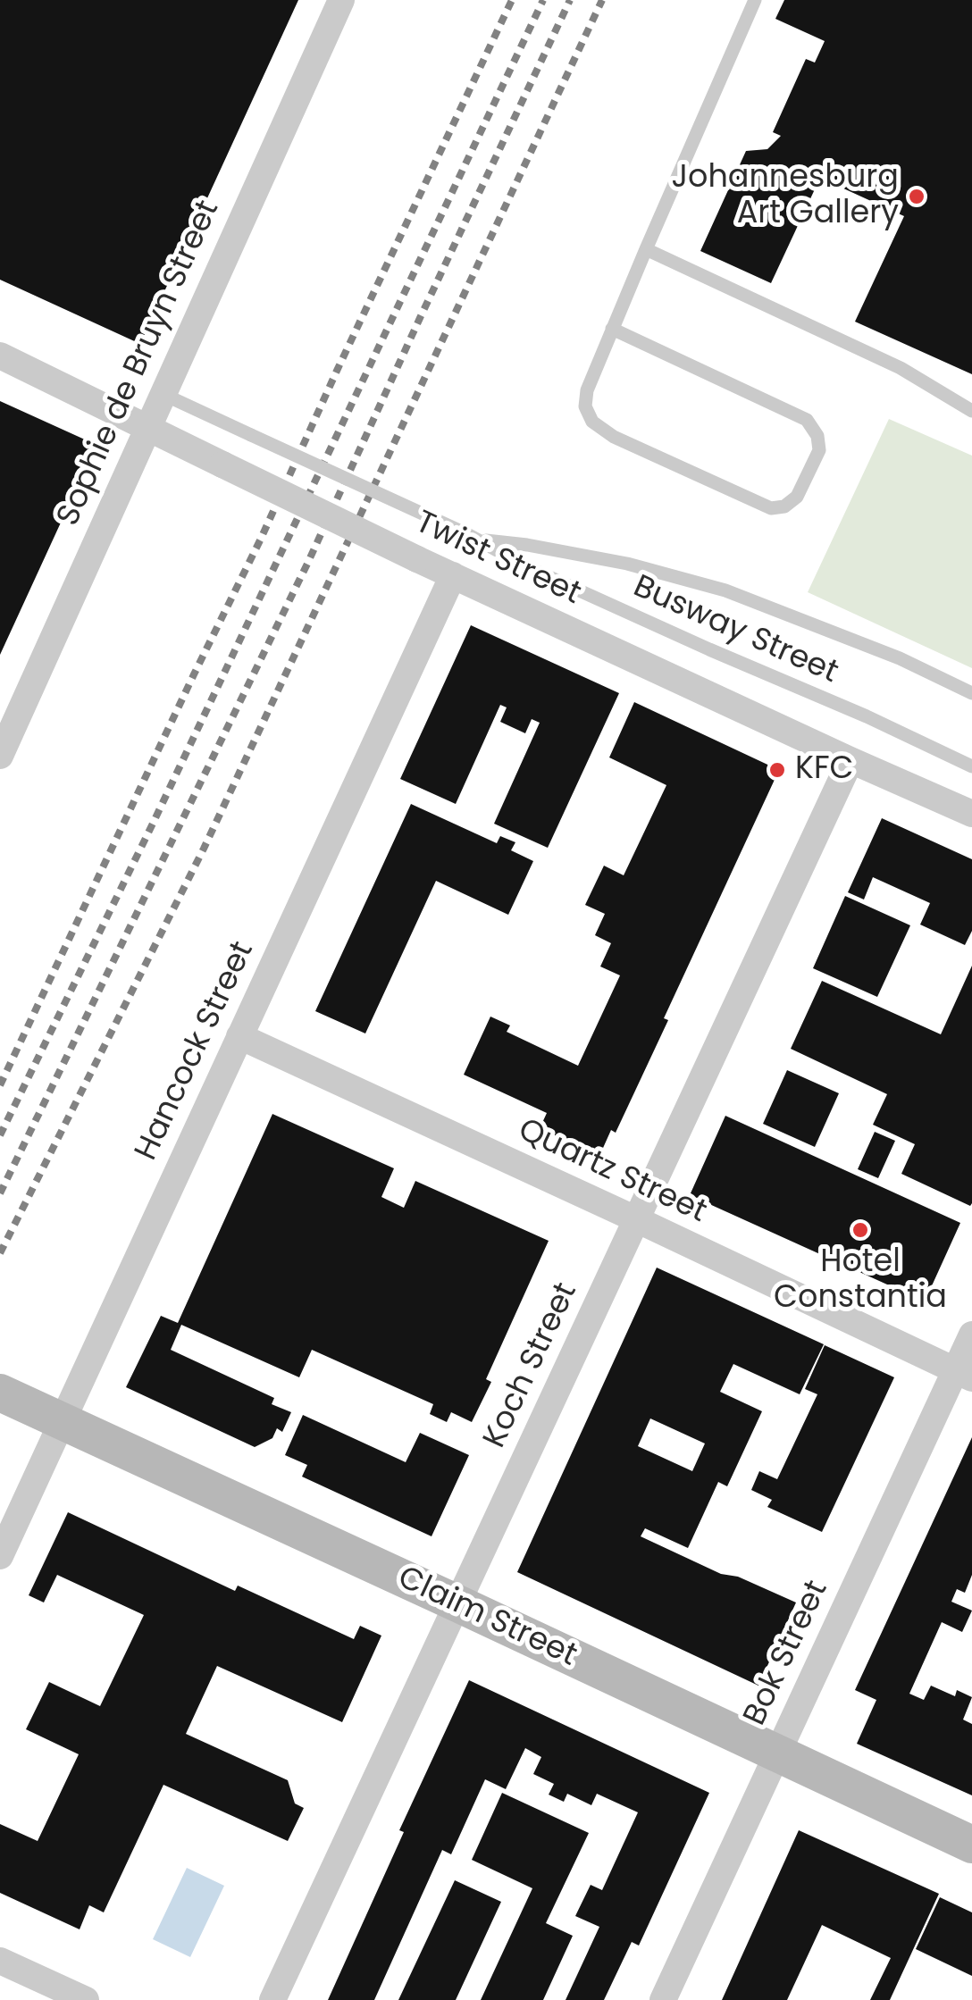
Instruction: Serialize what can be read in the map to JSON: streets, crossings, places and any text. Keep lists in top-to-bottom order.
{
  "streets": {
    "street": [
      "Sophie de Bruyn Street",
      "Twist Street",
      "Hancock Street",
      "Quartz Street",
      "Koch Street",
      "Claim Street",
      "Bok Street"
    ],
    "lane": ["Busway Street"]
  },
  "crossings": [
    ["Sophie de Bruyn Street", "Twist Street"],
    ["Sophie de Bruyn Street", "Busway Street"],
    ["Twist Street", "Hancock Street"],
    ["Twist Street", "Koch Street"],
    ["Hancock Street", "Quartz Street"],
    ["Hancock Street", "Claim Street"],
    ["Quartz Street", "Koch Street"],
    ["Quartz Street", "Bok Street"],
    ["Koch Street", "Claim Street"],
    ["Claim Street", "Bok Street"]
  ],
  "places": ["Johannesburg Art Gallery", "KFC", "Hotel Constantia"]
}
